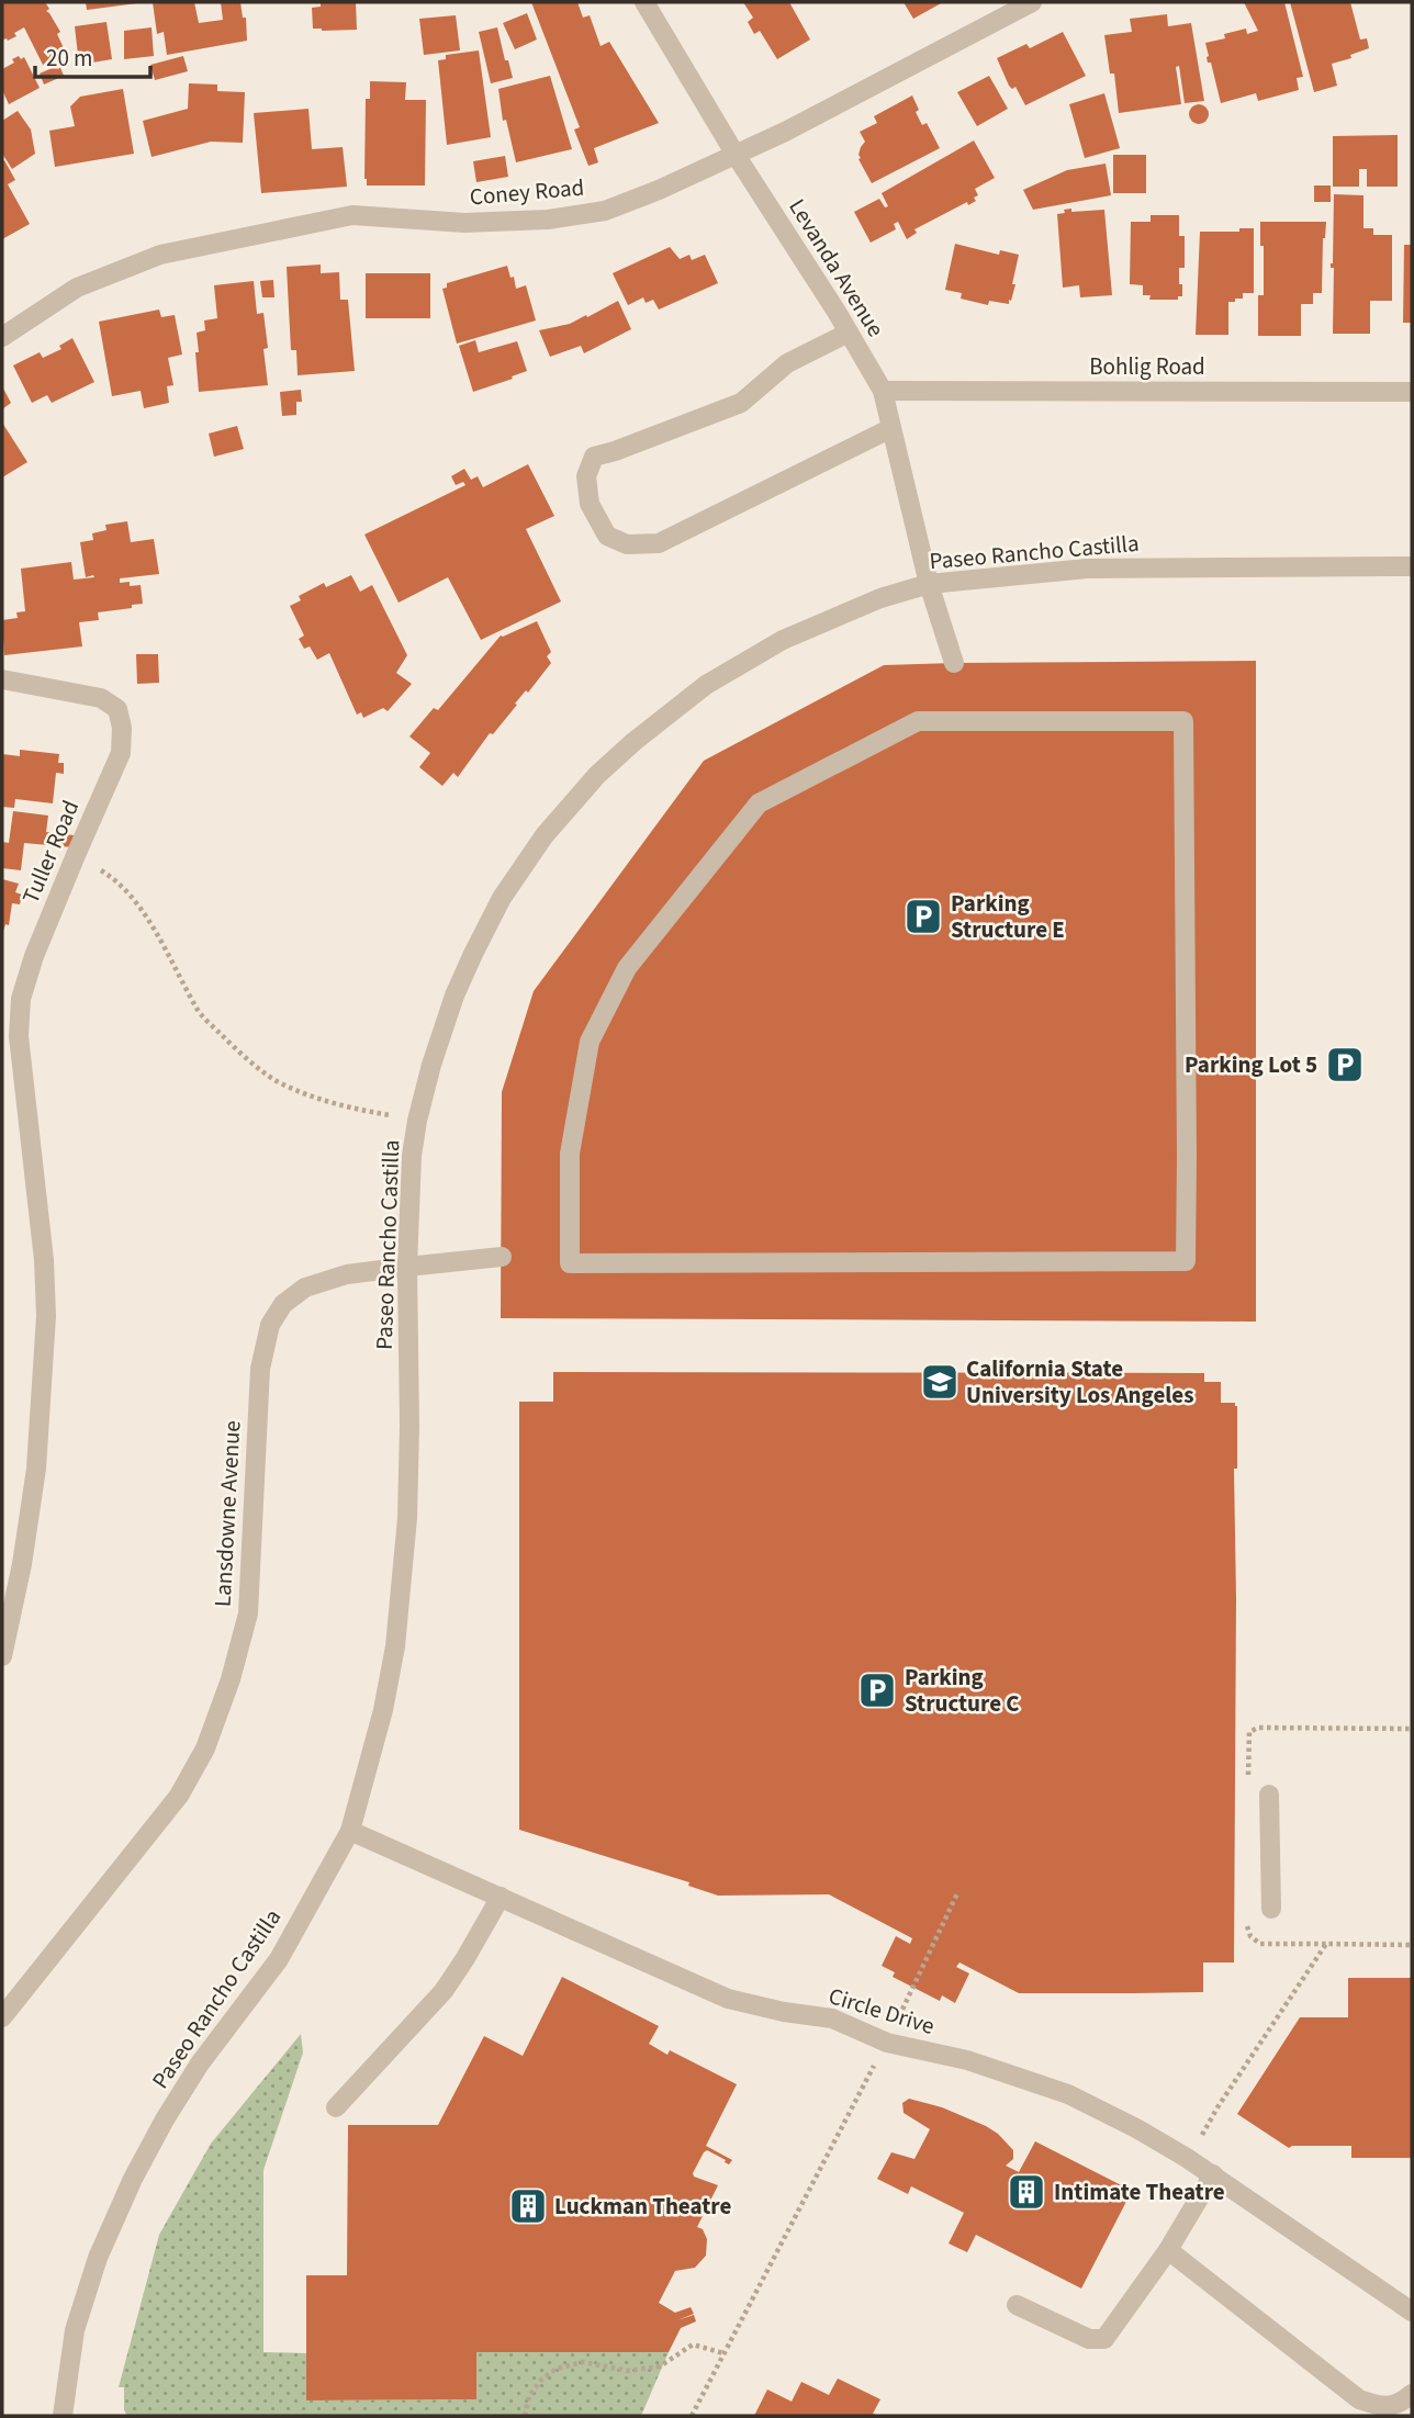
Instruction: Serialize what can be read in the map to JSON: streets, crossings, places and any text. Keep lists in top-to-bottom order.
{
  "streets": {
    "street": [
      "Coney Road",
      "Levanda Avenue",
      "Bohlig Road",
      "Paseo Rancho Castilla",
      "Tuller Road",
      "Lansdowne Avenue",
      "Circle Drive"
    ]
  },
  "crossings": [
    ["Coney Road", "Levanda Avenue"],
    ["Levanda Avenue", "Bohlig Road"],
    ["Levanda Avenue", "Paseo Rancho Castilla"],
    ["Paseo Rancho Castilla", "Lansdowne Avenue"],
    ["Paseo Rancho Castilla", "Circle Drive"]
  ],
  "places": {
    "parking": ["Parking Structure E", "Parking Lot 5", "Parking Structure C"],
    "school or university": ["California State University Los Angeles"],
    "building": ["Intimate Theatre", "Luckman Theatre"]
  },
  "scale_bar": "20 m"
}
